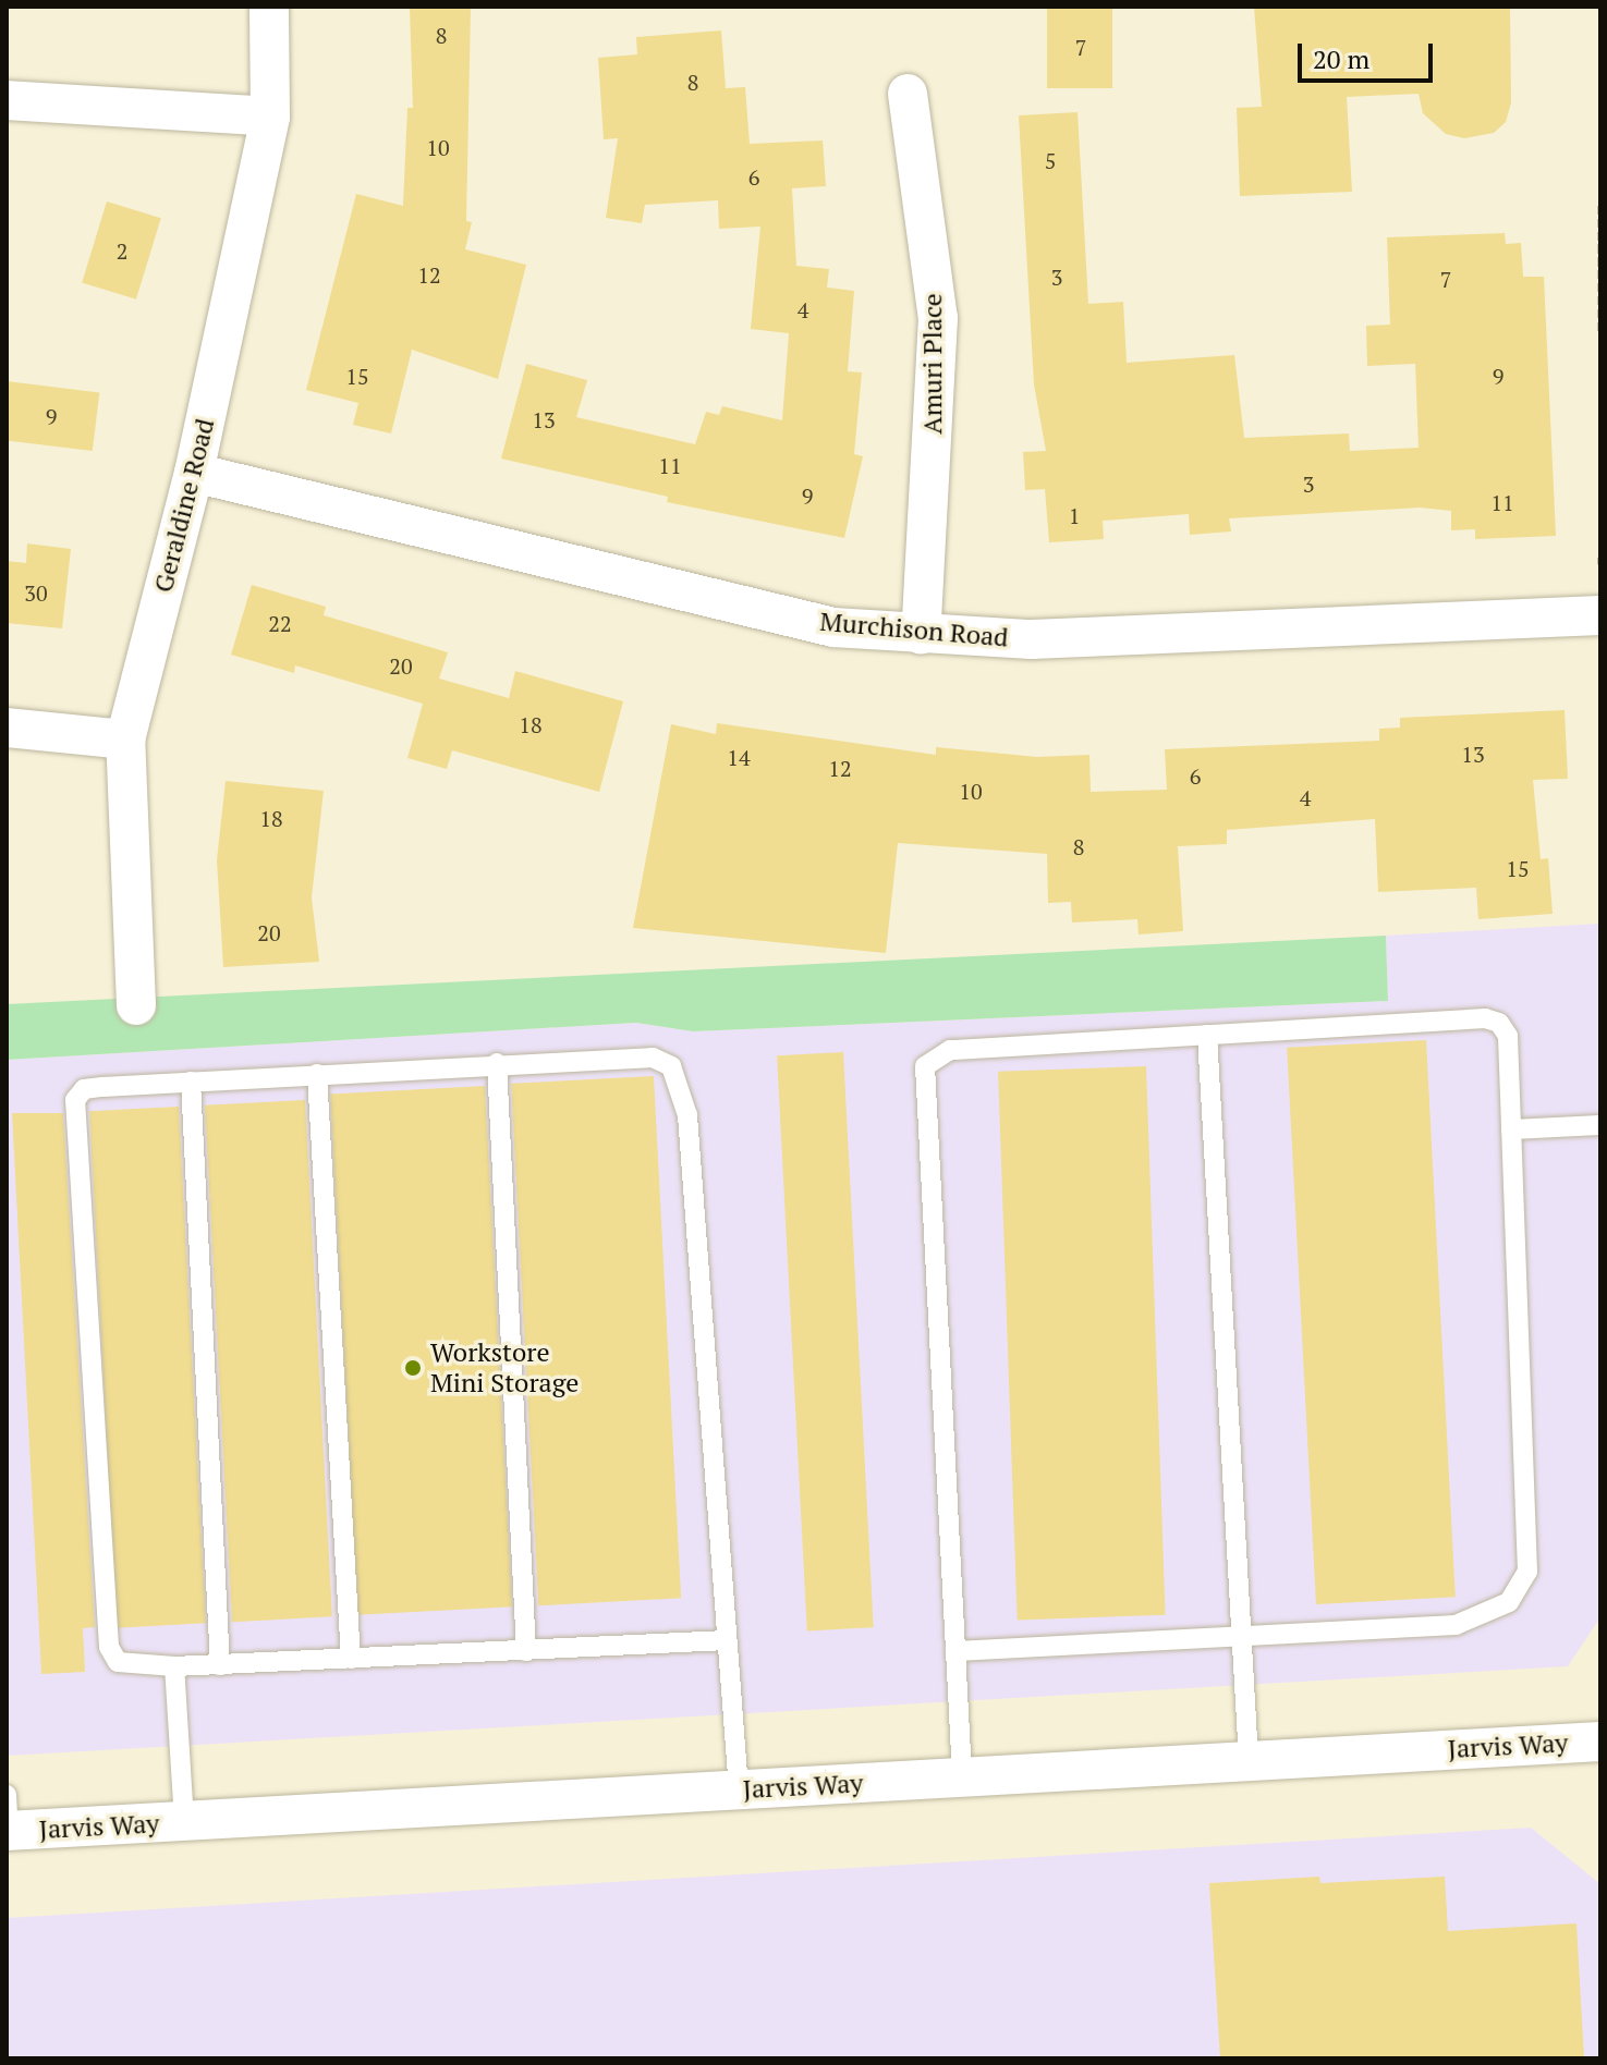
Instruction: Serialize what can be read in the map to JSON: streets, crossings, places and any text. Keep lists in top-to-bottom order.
{
  "streets": {
    "street": [
      "Amuri Place",
      "Geraldine Road",
      "Murchison Road",
      "Jarvis Way"
    ]
  },
  "crossings": [
    ["Amuri Place", "Murchison Road"],
    ["Geraldine Road", "Murchison Road"]
  ],
  "places": ["Workstore Mini Storage"],
  "house_numbers": [
    "8",
    "7",
    "8",
    "10",
    "5",
    "6",
    "2",
    "12",
    "3",
    "7",
    "4",
    "15",
    "9",
    "9",
    "13",
    "11",
    "3",
    "9",
    "11",
    "1",
    "30",
    "22",
    "20",
    "18",
    "13",
    "14",
    "12",
    "6",
    "10",
    "4",
    "18",
    "8",
    "15",
    "20"
  ],
  "scale_bar": "20 m"
}
